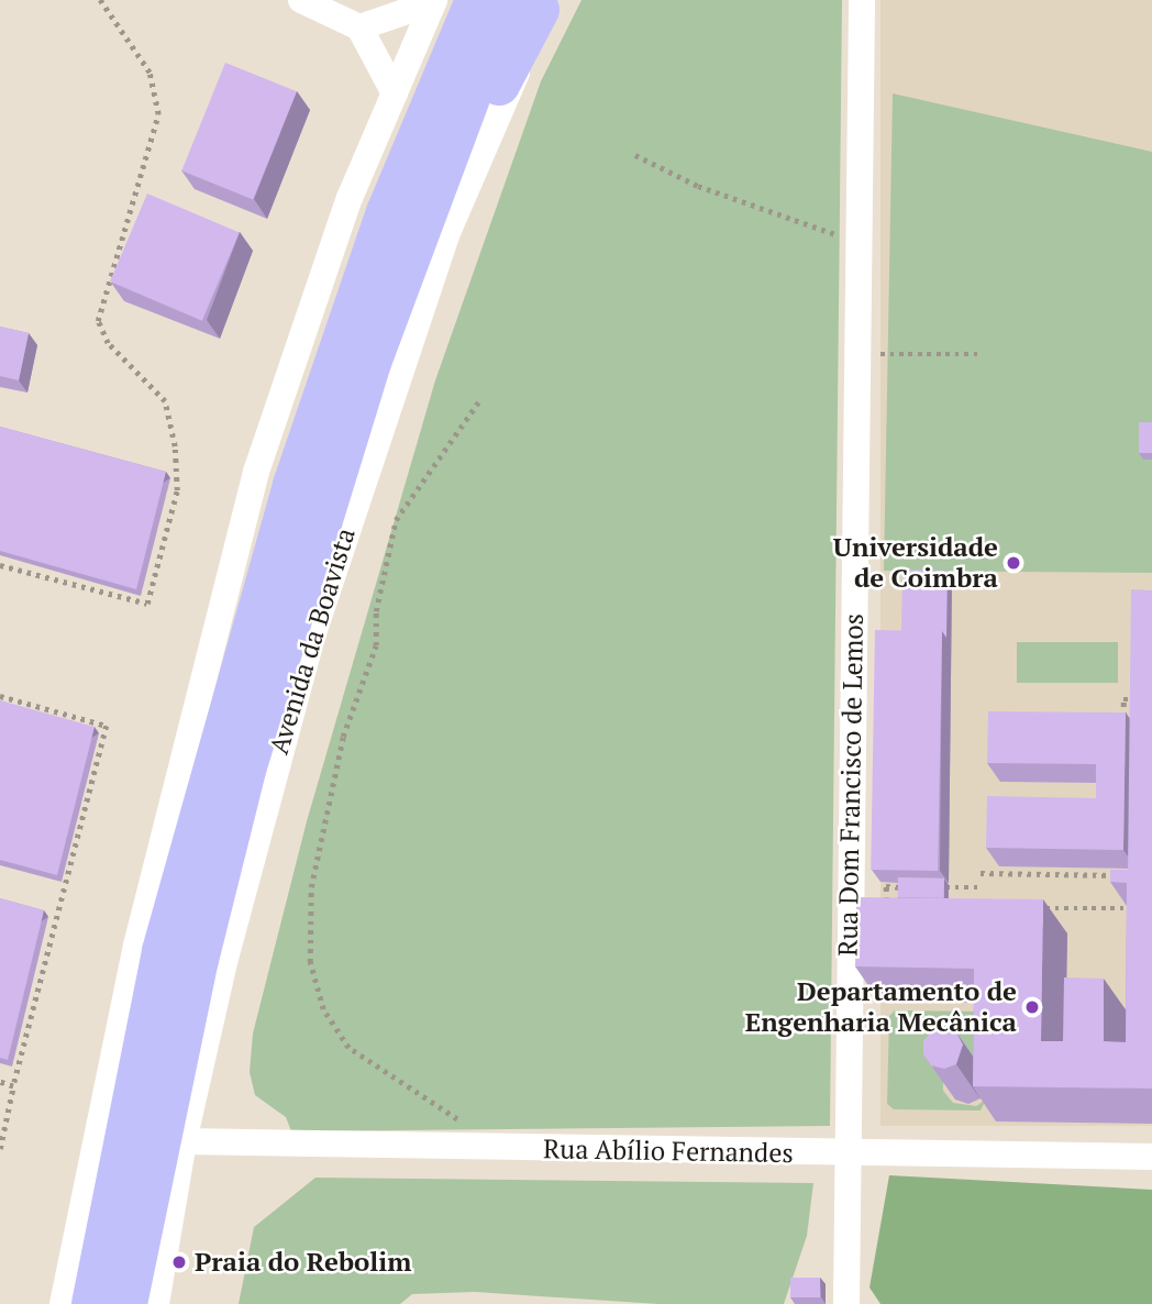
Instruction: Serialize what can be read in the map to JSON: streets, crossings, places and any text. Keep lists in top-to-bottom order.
{
  "streets": {
    "highway": ["Avenida da Boavista"],
    "street": ["Rua Dom Francisco de Lemos", "Rua Abílio Fernandes"]
  },
  "crossings": [
    ["Avenida da Boavista", "Rua Abílio Fernandes"],
    ["Rua Dom Francisco de Lemos", "Rua Abílio Fernandes"]
  ],
  "places": ["Universidade de Coimbra", "Departamento de Engenharia Mecânica", "Praia do Rebolim"]
}
